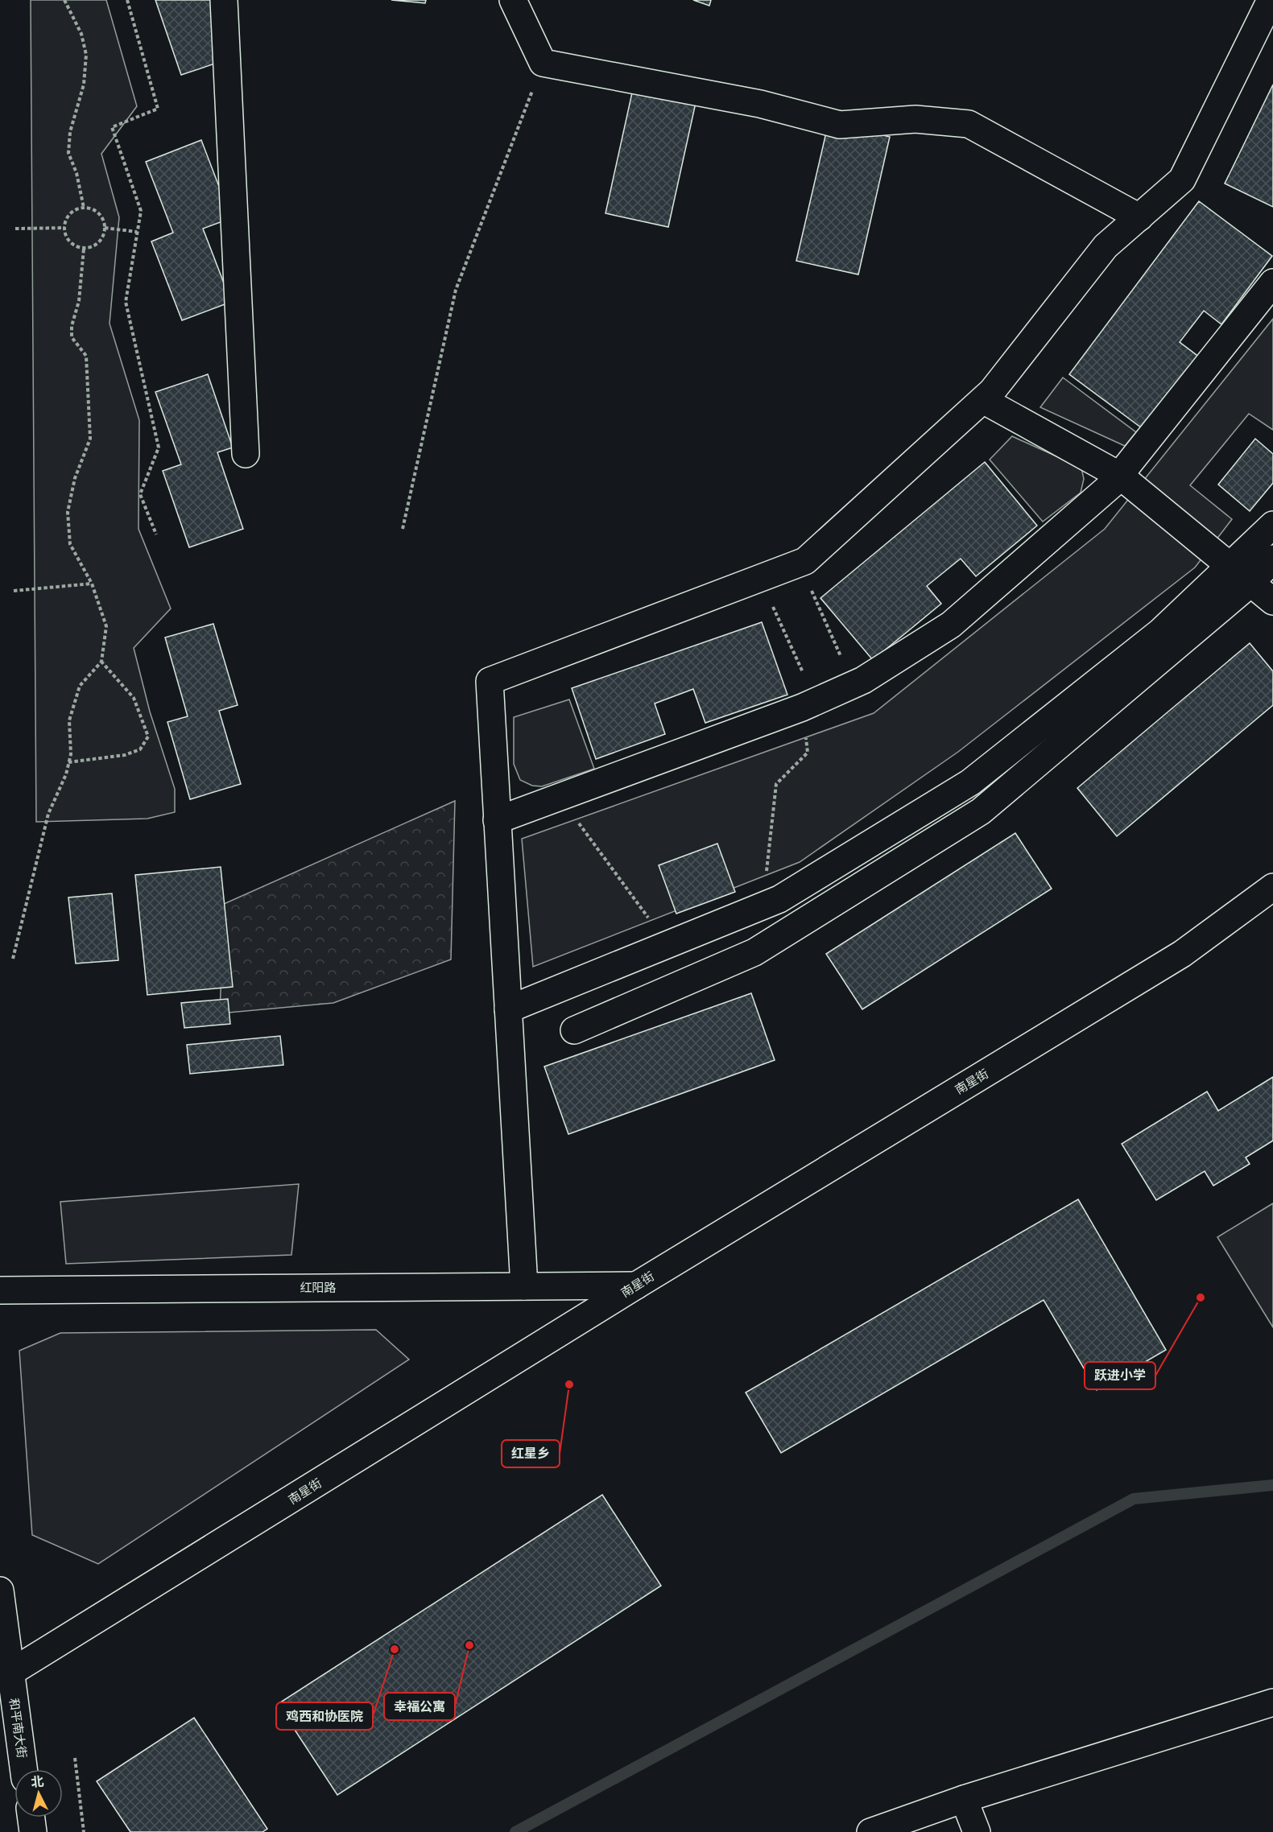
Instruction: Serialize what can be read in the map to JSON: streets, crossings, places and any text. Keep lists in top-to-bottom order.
{
  "streets": {
    "main road": ["南星街", "红阳路", "和平南大街"]
  },
  "crossings": [
    ["南星街", "红阳路"],
    ["南星街", "和平南大街"]
  ],
  "places": [
    "跃进小学",
    "红星乡",
    "幸福公寓",
    "鸡西和协医院"
  ],
  "north": "top"
}
